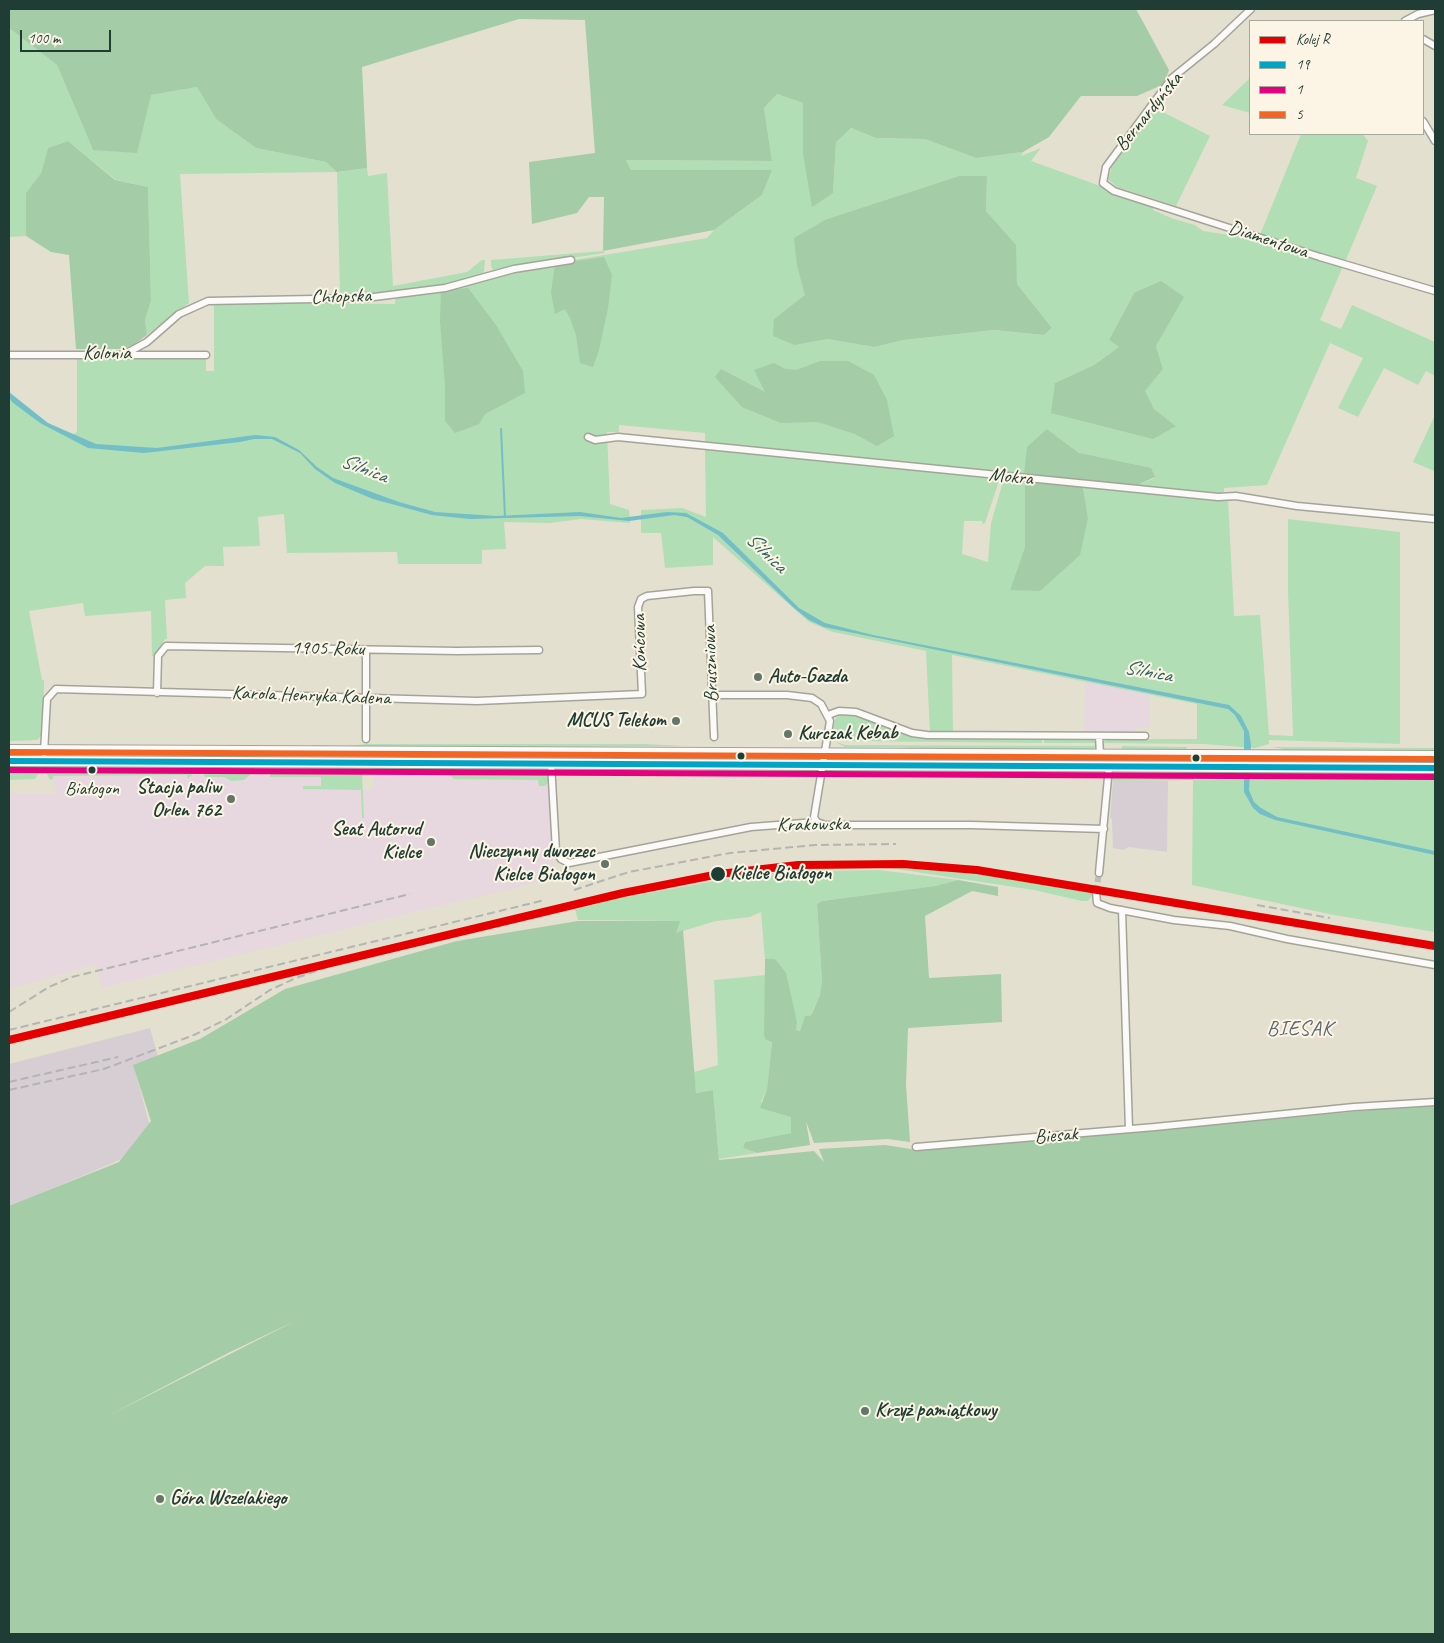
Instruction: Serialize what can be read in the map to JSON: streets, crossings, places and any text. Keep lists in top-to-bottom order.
{
  "streets": {
    "street": [
      "Bernardyńska",
      "Diamentowa",
      "Chłopska",
      "Kolonia",
      "Mokra",
      "Końcowa",
      "1905 Roku",
      "Bruszniowa",
      "Karola Henryka Kadena",
      "Krakowska",
      "Biesak"
    ]
  },
  "crossings": [
    ["Bernardyńska", "Diamentowa"],
    ["Chłopska", "Kolonia"],
    ["Końcowa", "Bruszniowa"],
    ["Końcowa", "Karola Henryka Kadena"],
    ["1905 Roku", "Karola Henryka Kadena"]
  ],
  "districts": ["BIESAK"],
  "water": ["Silnica"],
  "places": [
    "Auto-Gazda",
    "MCUS Telekom",
    "Kurczak Kebab",
    "Białogon",
    "Stacja paliw Orlen 762",
    "Seat Autorud Kielce",
    "Nieczynny dworzec Kielce Białogon",
    "Kielce Białogon",
    "Krzyż pamiątkowy",
    "Góra Wszelakiego"
  ],
  "lines": [
    "transit line 5",
    "transit line 19",
    "transit line 1",
    "rail line R"
  ],
  "legend": [
    "Kolej R",
    "19",
    "1",
    "5"
  ],
  "scale_bar": "100 m"
}
